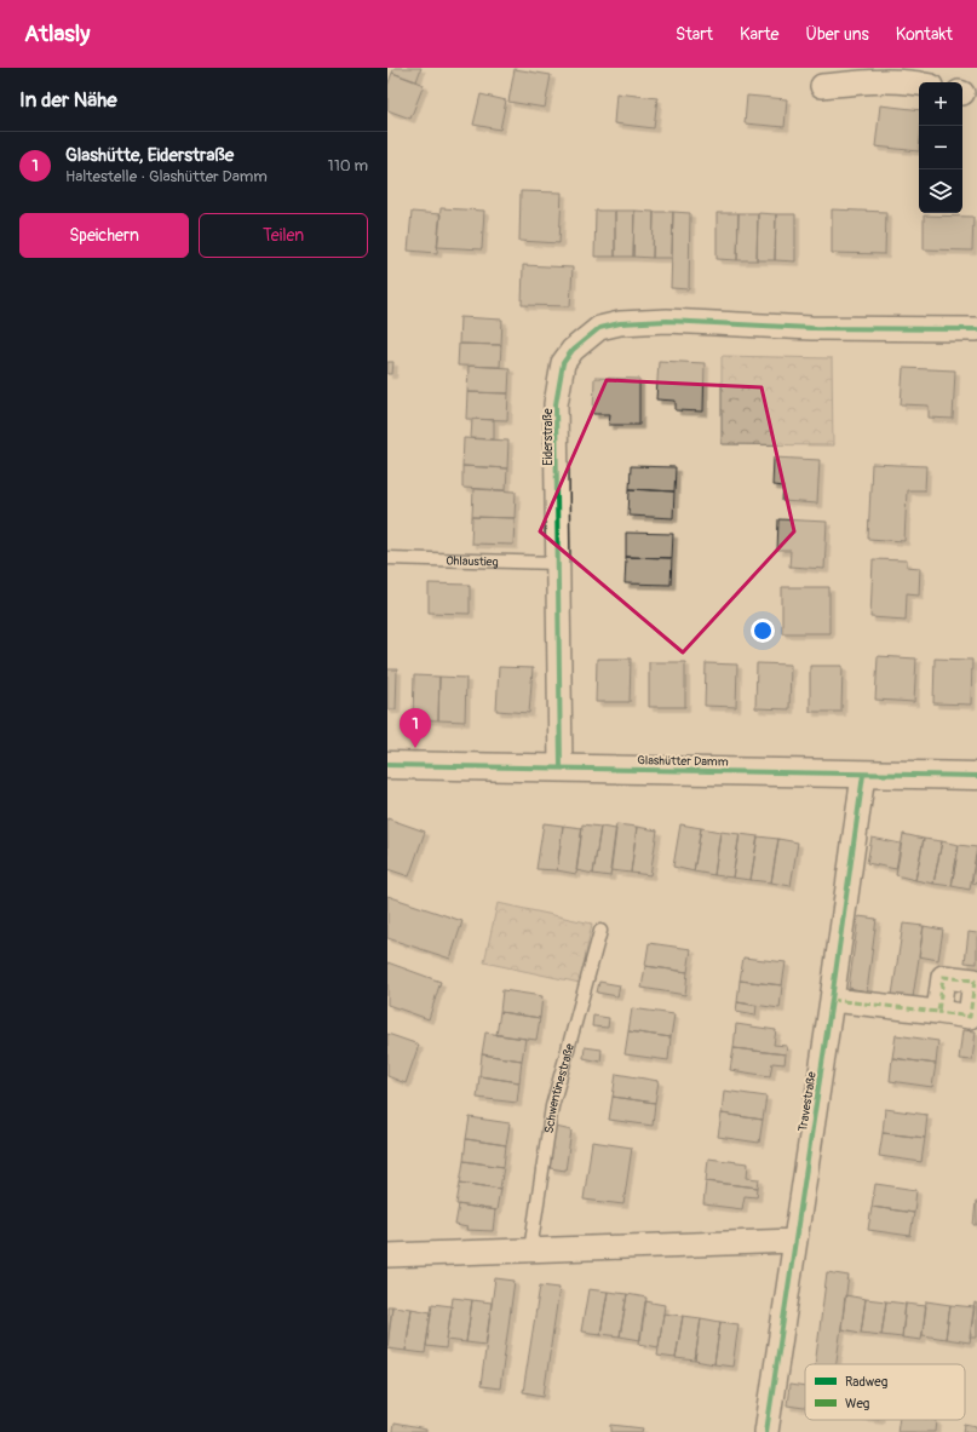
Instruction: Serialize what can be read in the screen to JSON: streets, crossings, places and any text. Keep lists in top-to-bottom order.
{
  "streets": {
    "street": ["Eiderstraße", "Glashütter Damm", "Travestraße"],
    "lane": ["Ohlaustieg", "Schwentinestraße"]
  },
  "crossings": [
    ["Eiderstraße", "Ohlaustieg"],
    ["Eiderstraße", "Glashütter Damm"],
    ["Glashütter Damm", "Travestraße"]
  ],
  "legend": ["Radweg", "Weg"],
  "page": {
    "header": "Atlasly",
    "nav": [
      "Start",
      "Karte",
      "Über uns",
      "Kontakt"
    ],
    "heading": "In der Nähe",
    "map_buttons": ["+", "−"],
    "list": [
      {
        "mark": "1",
        "name": "Glashütte, Eiderstraße",
        "note": "Haltestelle · Glashütter Damm",
        "value": "110 m"
      }
    ],
    "buttons": ["Speichern", "Teilen"],
    "pins": "1"
  }
}
